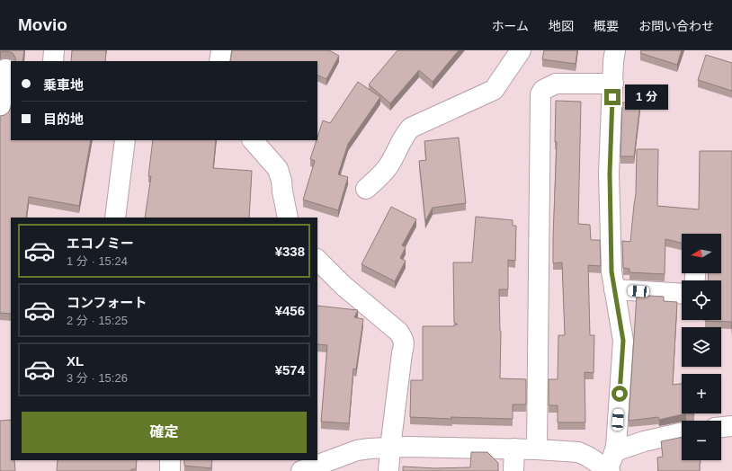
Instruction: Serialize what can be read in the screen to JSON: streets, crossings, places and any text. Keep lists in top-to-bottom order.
{
  "north": "left",
  "page": {
    "header": "Movio",
    "nav": [
      "ホーム",
      "地図",
      "概要",
      "お問い合わせ"
    ],
    "banner": ["乗車地", "目的地"],
    "bubble": "1 分",
    "list": [
      {
        "name": "エコノミー",
        "note": "1 分 · 15:24",
        "value": "¥338"
      },
      {
        "name": "コンフォート",
        "note": "2 分 · 15:25",
        "value": "¥456"
      },
      {
        "name": "XL",
        "note": "3 分 · 15:26",
        "value": "¥574"
      }
    ],
    "map_buttons": ["+", "−"],
    "buttons": "確定"
  }
}
